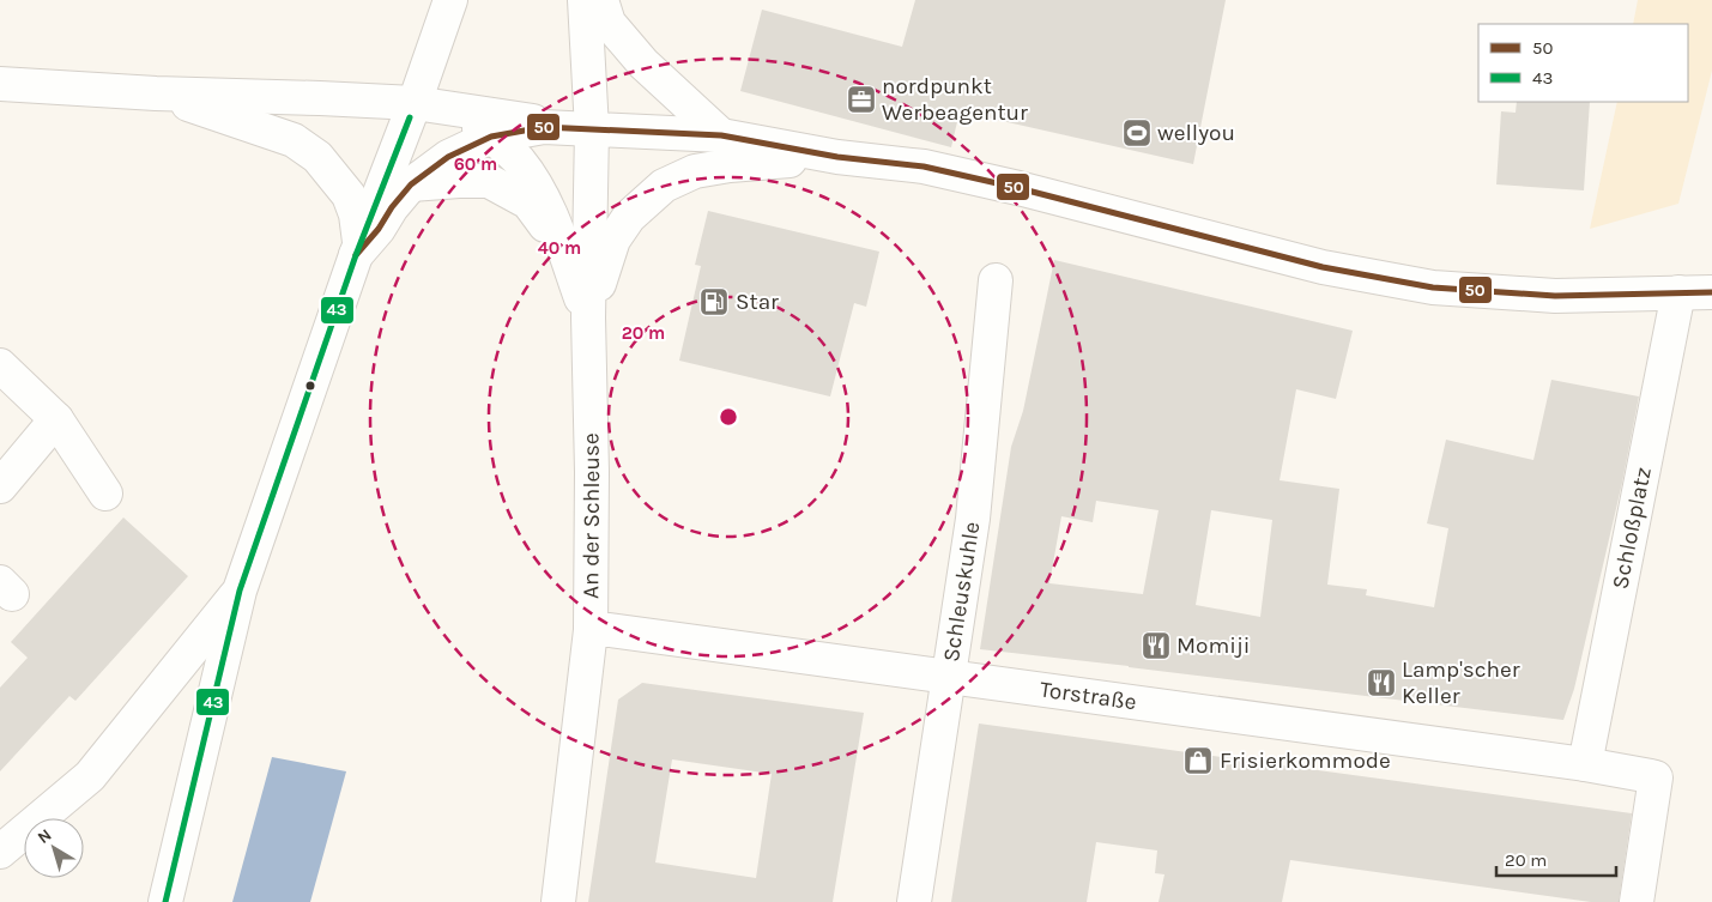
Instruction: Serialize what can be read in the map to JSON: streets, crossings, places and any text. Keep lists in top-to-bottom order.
{
  "streets": {
    "main road": [
      "An der Schleuse",
      "Schloßplatz",
      "Schleuskuhle",
      "Torstraße"
    ]
  },
  "crossings": [
    ["An der Schleuse", "Torstraße"],
    ["Schloßplatz", "Torstraße"],
    ["Schleuskuhle", "Torstraße"]
  ],
  "places": {
    "office": ["nordpunkt Werbeagentur"],
    "sports": ["wellyou"],
    "fuel station": ["Star"],
    "restaurant": ["Momiji", "Lamp'scher Keller"],
    "shop": ["Frisierkommode"]
  },
  "lines": ["transit line 43", "transit line 50"],
  "legend": ["50", "43"],
  "scale_bar": "20 m",
  "north": "top left",
  "rings": ["60 m", "40 m", "20 m"]
}
